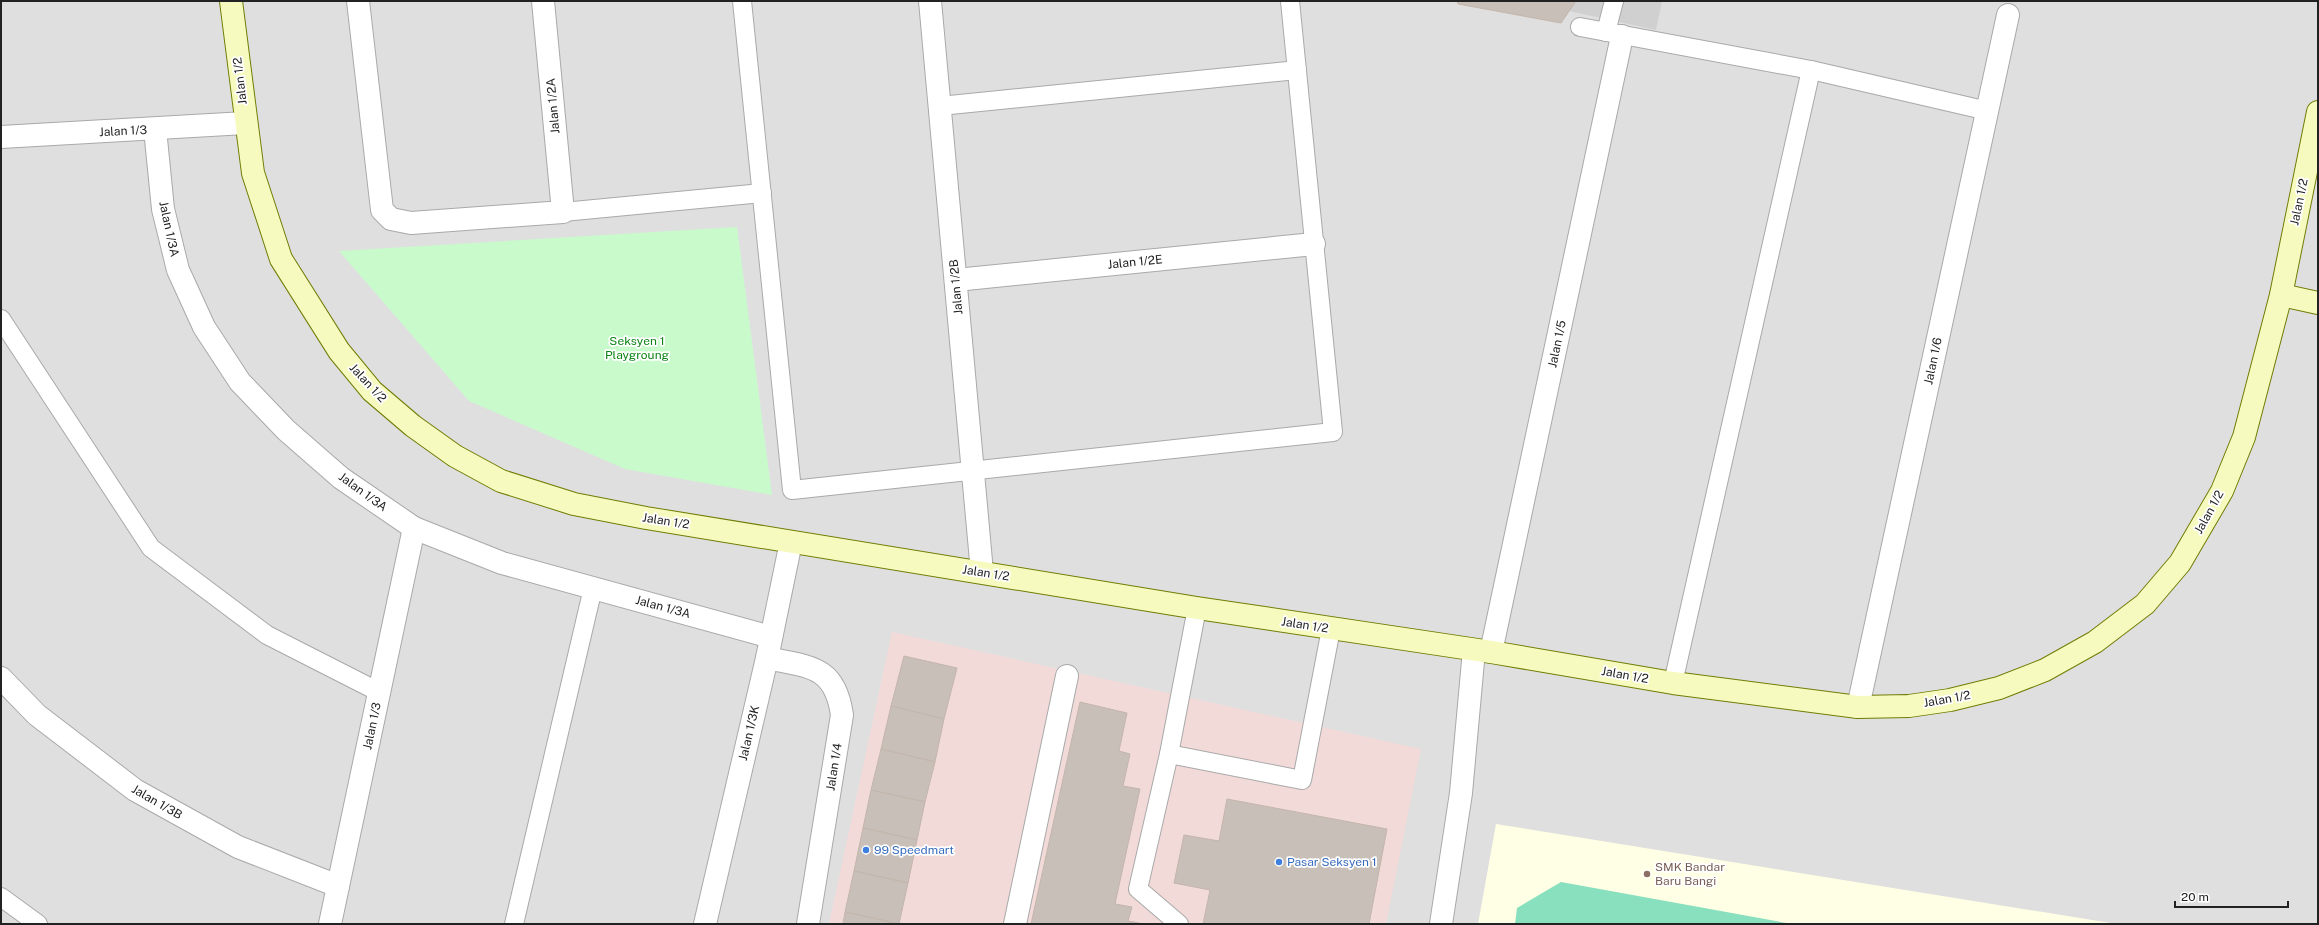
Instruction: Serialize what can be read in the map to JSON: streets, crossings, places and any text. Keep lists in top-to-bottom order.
{
  "streets": {
    "street": [
      "Jalan 1/2",
      "Jalan 1/2A",
      "Jalan 1/3",
      "Jalan 1/3A",
      "Jalan 1/2E",
      "Jalan 1/2B",
      "Jalan 1/5",
      "Jalan 1/6",
      "Jalan 1/3K",
      "Jalan 1/4",
      "Jalan 1/3B"
    ]
  },
  "crossings": [
    ["Jalan 1/2", "Jalan 1/3"],
    ["Jalan 1/2", "Jalan 1/2B"],
    ["Jalan 1/2", "Jalan 1/5"],
    ["Jalan 1/2", "Jalan 1/6"],
    ["Jalan 1/2", "Jalan 1/3K"],
    ["Jalan 1/3", "Jalan 1/3A"],
    ["Jalan 1/3", "Jalan 1/3B"],
    ["Jalan 1/3A", "Jalan 1/3K"],
    ["Jalan 1/2E", "Jalan 1/2B"],
    ["Jalan 1/3K", "Jalan 1/4"]
  ],
  "parks": ["Seksyen 1 Playgroung"],
  "places": ["99 Speedmart", "Pasar Seksyen 1", "SMK Bandar Baru Bangi"],
  "scale_bar": "20 m"
}
